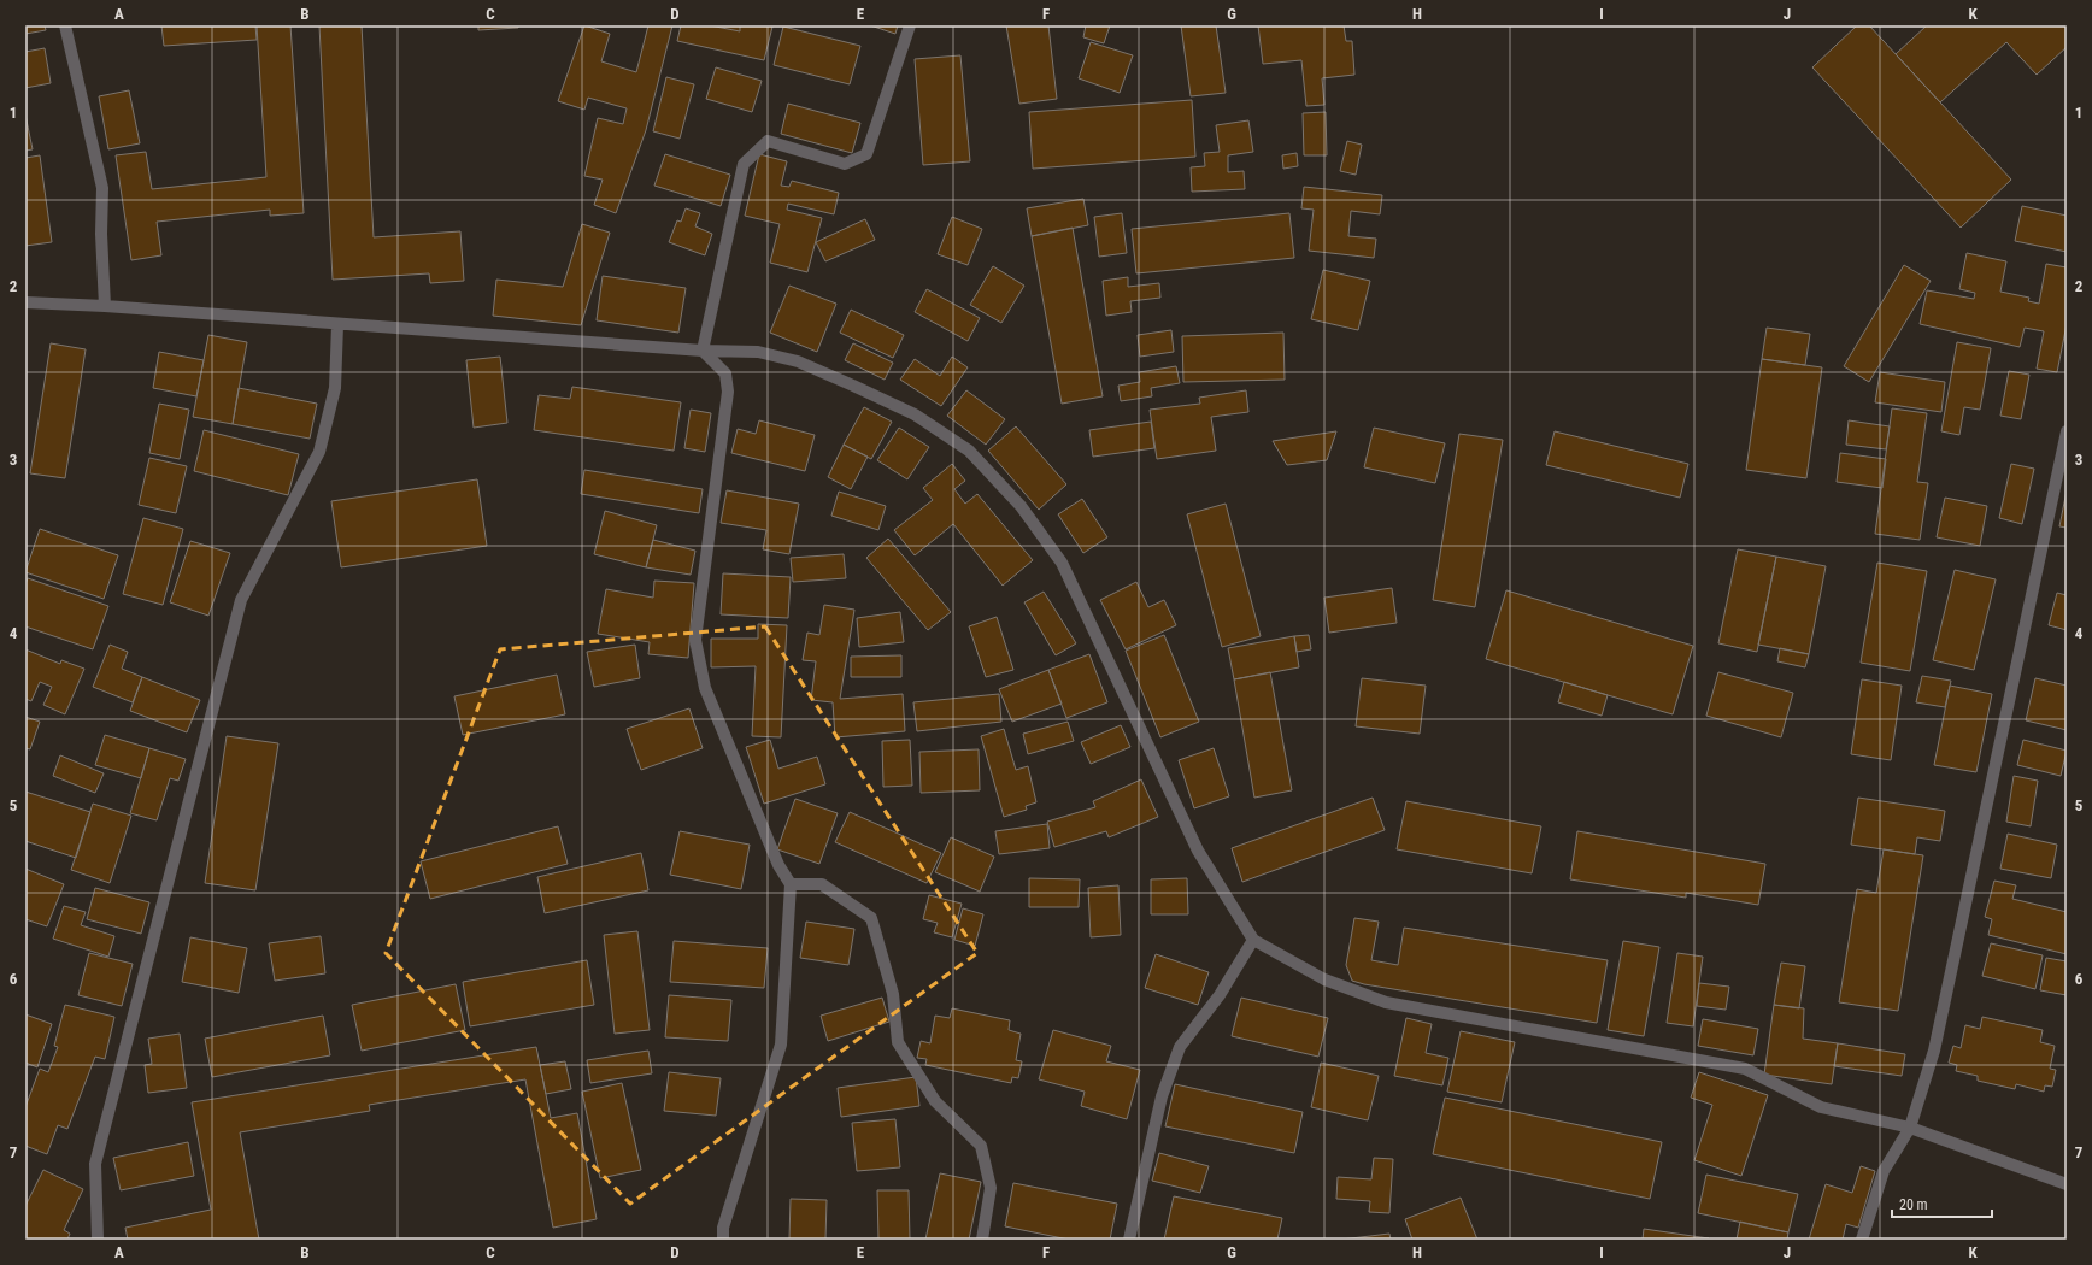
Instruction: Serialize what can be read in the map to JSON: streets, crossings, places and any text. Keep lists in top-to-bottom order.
{
  "scale_bar": "20 m",
  "grid": {
    "columns": [
      "A",
      "B",
      "C",
      "D",
      "E",
      "F",
      "G",
      "H",
      "I",
      "J",
      "K"
    ],
    "rows": [
      "1",
      "2",
      "3",
      "4",
      "5",
      "6",
      "7"
    ]
  }
}
